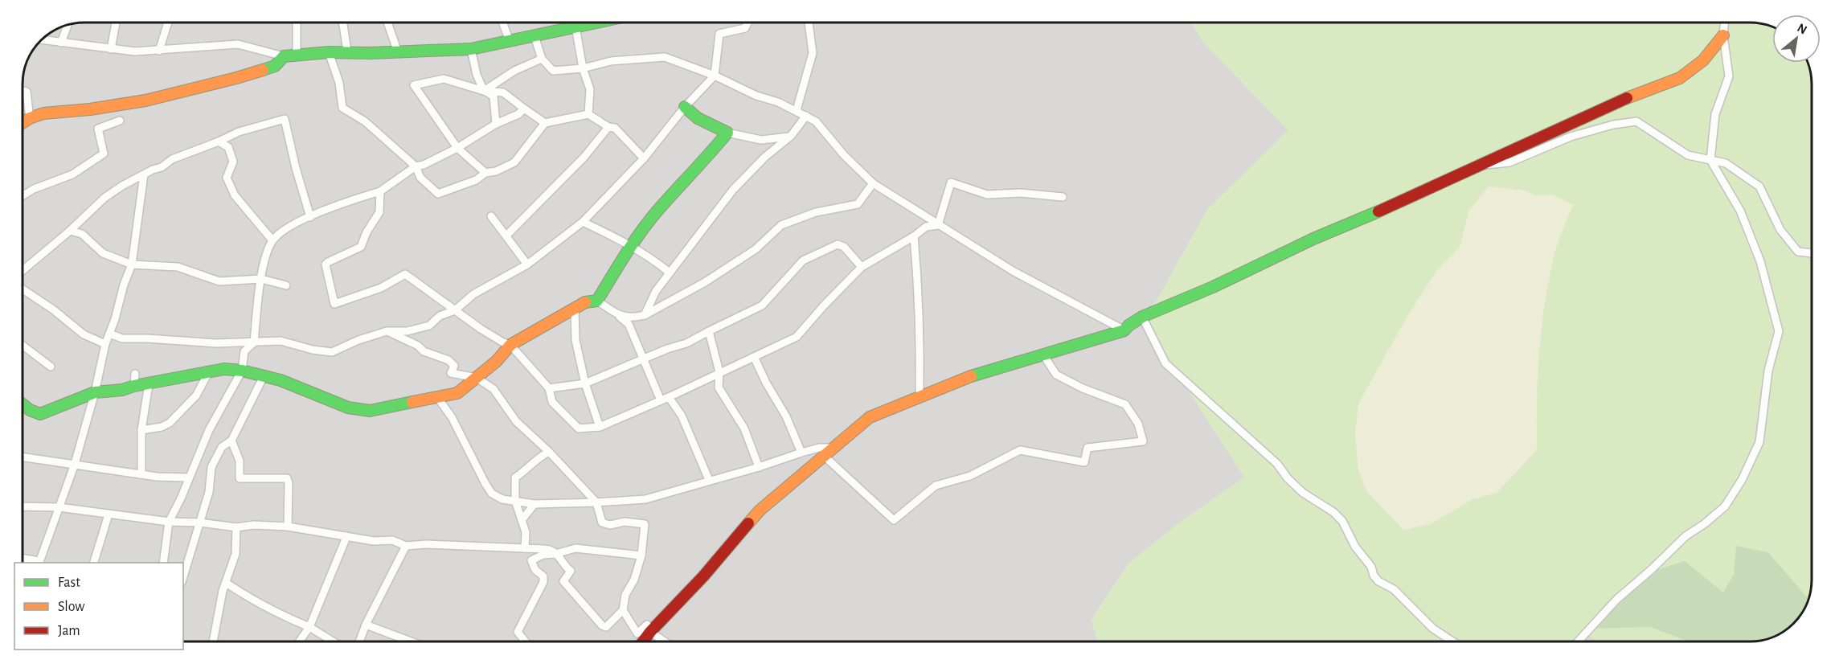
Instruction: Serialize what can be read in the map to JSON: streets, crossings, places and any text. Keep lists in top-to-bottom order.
{
  "legend": ["Fast", "Slow", "Jam"],
  "north": "top right"
}
